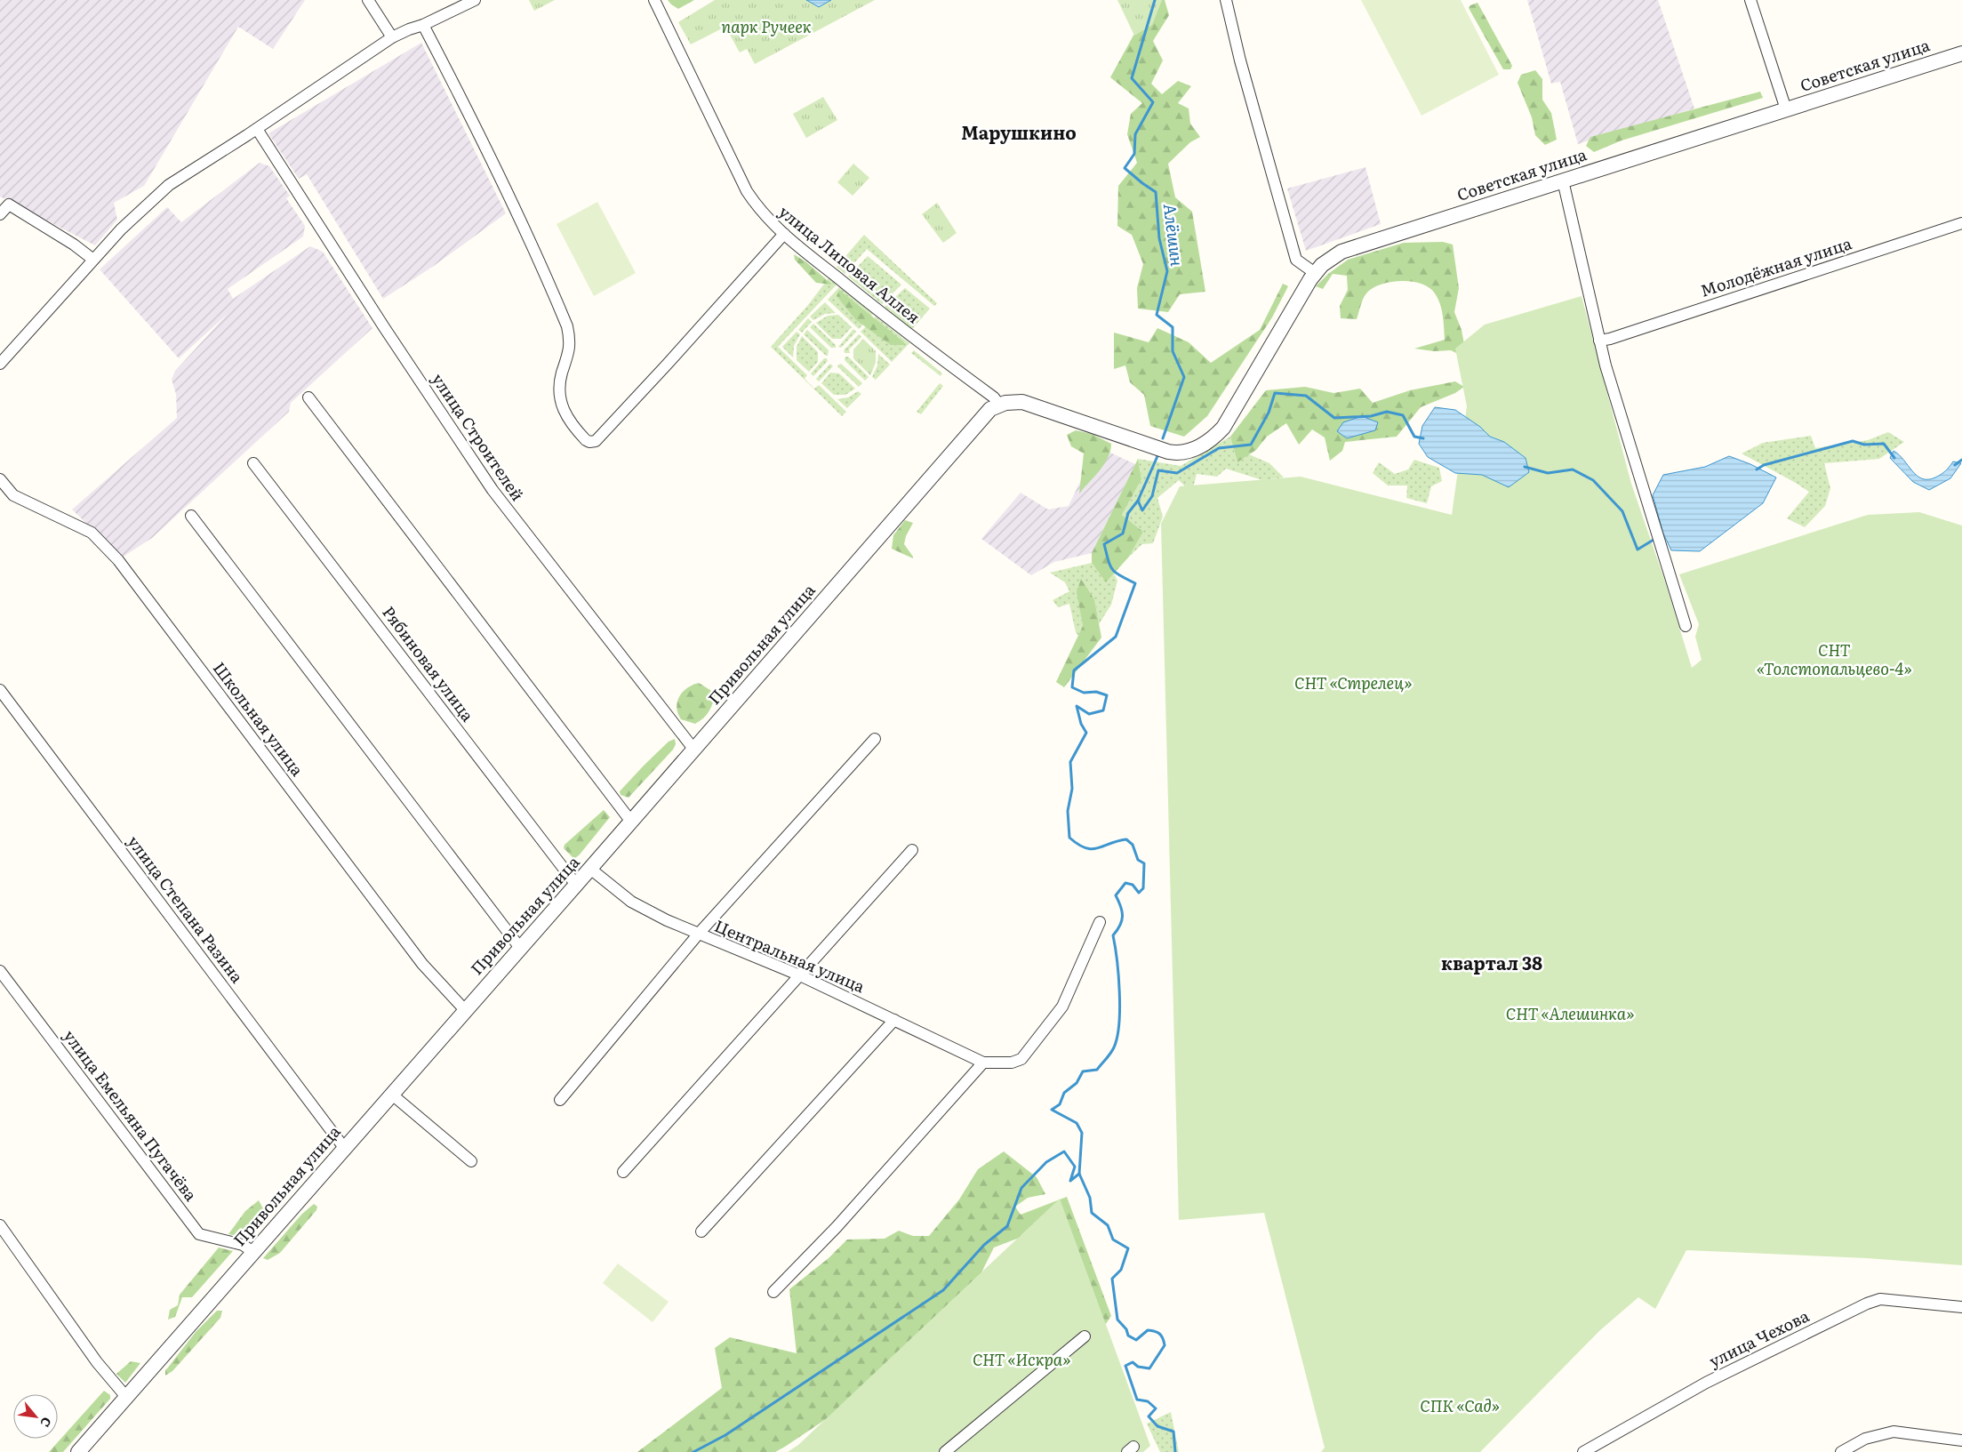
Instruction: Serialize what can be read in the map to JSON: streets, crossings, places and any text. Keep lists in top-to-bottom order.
{
  "streets": {
    "street": [
      "Советская улица",
      "улица Липовая Аллея",
      "Молодёжная улица",
      "улица Строителей",
      "Привольная улица",
      "Рябиновая улица",
      "Школьная улица",
      "улица Степана Разина",
      "Центральная улица",
      "улица Емельяна Пугачёва",
      "улица Чехова"
    ]
  },
  "crossings": [
    ["Советская улица", "улица Липовая Аллея"],
    ["Советская улица", "Привольная улица"],
    ["улица Липовая Аллея", "Привольная улица"],
    ["улица Строителей", "Привольная улица"],
    ["Привольная улица", "Рябиновая улица"],
    ["Привольная улица", "Школьная улица"],
    ["Привольная улица", "улица Степана Разина"],
    ["Привольная улица", "Центральная улица"],
    ["Привольная улица", "улица Емельяна Пугачёва"]
  ],
  "districts": ["Марушкино", "квартал 38"],
  "water": ["Алёшин"],
  "parks": [
    "парк Ручеек",
    "СНТ «Толстопальцево-4»",
    "СНТ «Стрелец»",
    "СНТ «Алешинка»",
    "СНТ «Искра»",
    "СПК «Сад»"
  ],
  "north": "bottom right"
}
